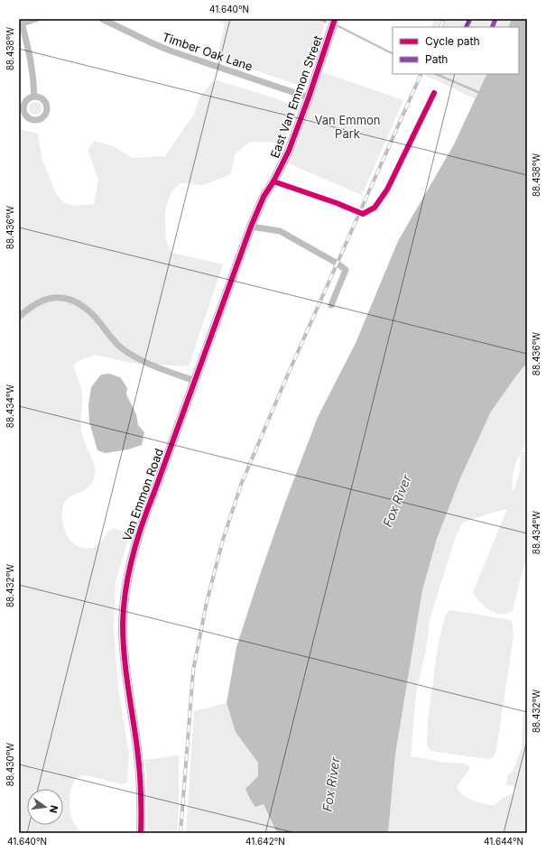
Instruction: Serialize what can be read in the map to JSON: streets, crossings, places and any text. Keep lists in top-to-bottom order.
{
  "streets": {
    "street": ["Timber Oak Lane", "East Van Emmon Street", "Van Emmon Road"]
  },
  "crossings": [
    ["Timber Oak Lane", "East Van Emmon Street"],
    ["East Van Emmon Street", "Van Emmon Road"]
  ],
  "water": ["Fox River"],
  "parks": ["Van Emmon Park"],
  "legend": ["Cycle path", "Path"],
  "north": "right",
  "coordinates": [
    "41.640°N",
    "88.438°W",
    "88.436°W",
    "88.434°W",
    "88.432°W",
    "88.430°W",
    "41.642°N",
    "41.644°N"
  ]
}
